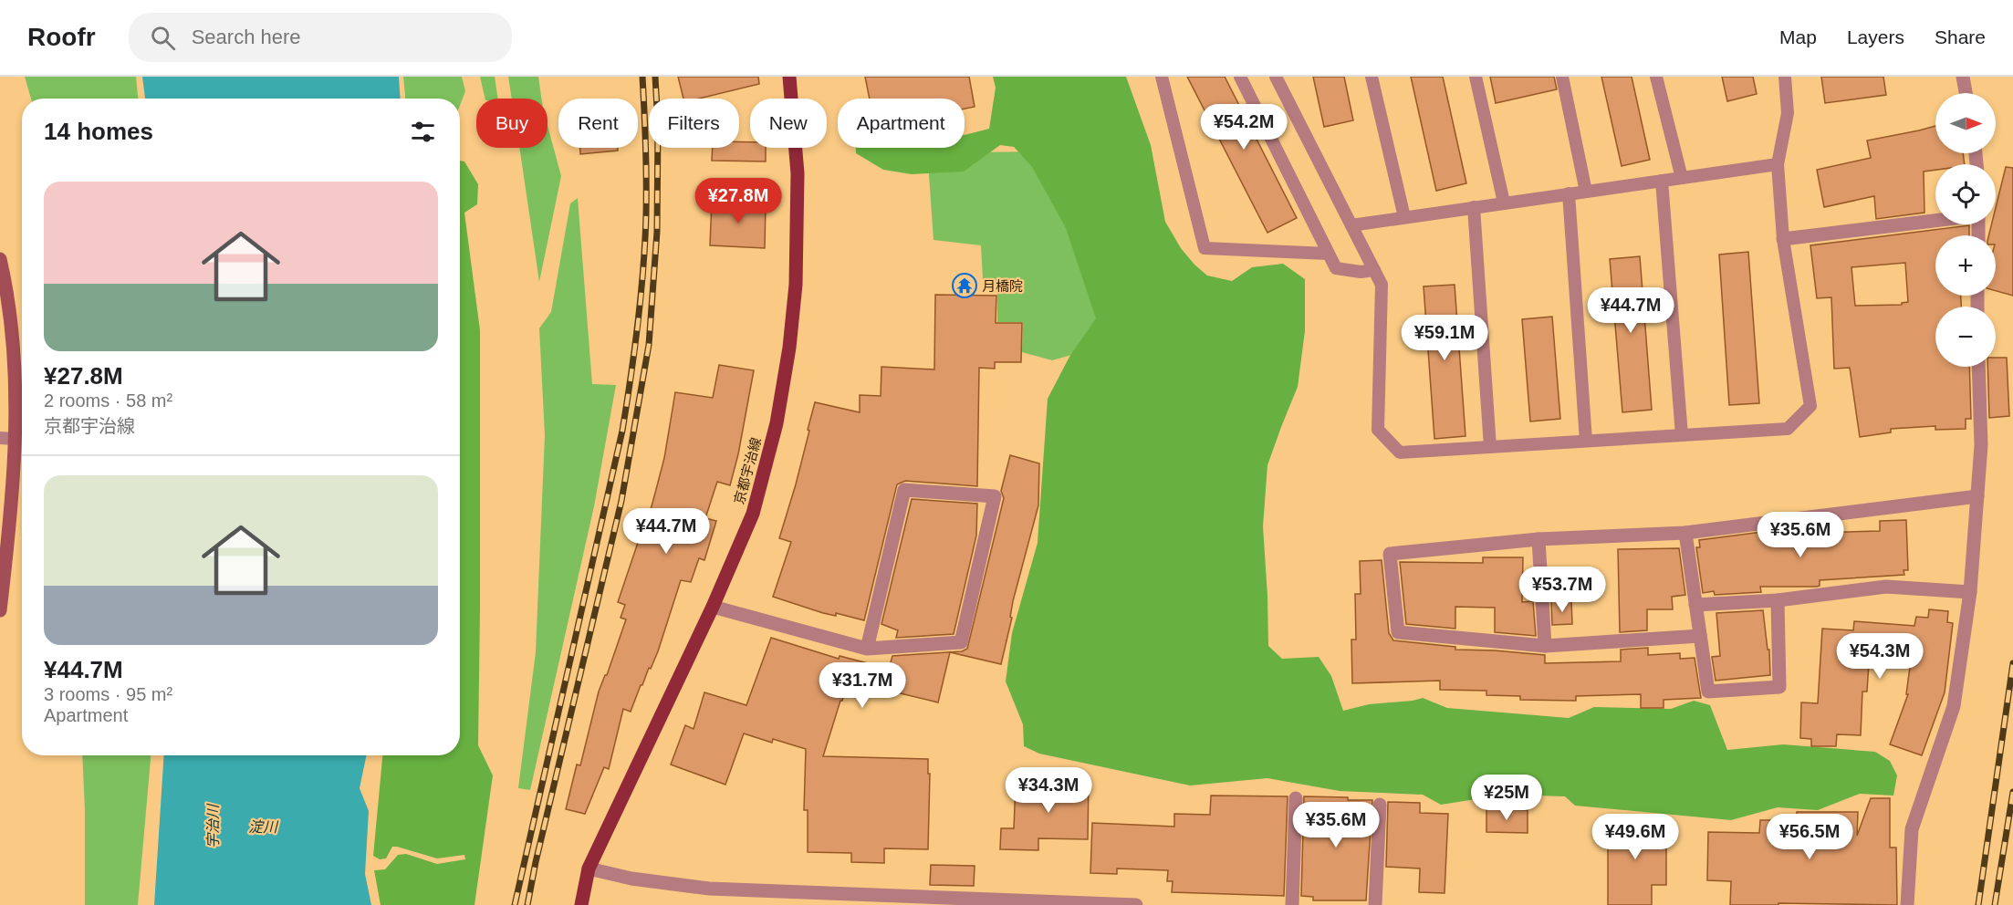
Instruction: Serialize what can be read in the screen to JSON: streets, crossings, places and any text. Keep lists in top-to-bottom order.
{
  "streets": {
    "main road": ["京都宇治線"]
  },
  "water": ["宇治川", "淀川"],
  "places": {
    "temple": ["月橋院"]
  },
  "north": "right",
  "page": {
    "header": "Roofr",
    "search": "Search here",
    "nav": ["Map", "Layers", "Share"],
    "map_buttons": ["+", "−"],
    "chip": [
      "Buy",
      "Rent",
      "Filters",
      "New",
      "Apartment"
    ],
    "heading": "14 homes",
    "price": [
      "¥54.2M",
      "¥27.8M",
      "¥44.7M",
      "¥59.1M",
      "¥44.7M",
      "¥35.6M",
      "¥53.7M",
      "¥54.3M",
      "¥31.7M",
      "¥34.3M",
      "¥25M",
      "¥35.6M",
      "¥49.6M",
      "¥56.5M"
    ],
    "list": [
      {
        "name": "¥27.8M",
        "note": "2 rooms · 58 m² · 京都宇治線"
      },
      {
        "name": "¥44.7M",
        "note": "3 rooms · 95 m² · Apartment"
      }
    ]
  }
}
